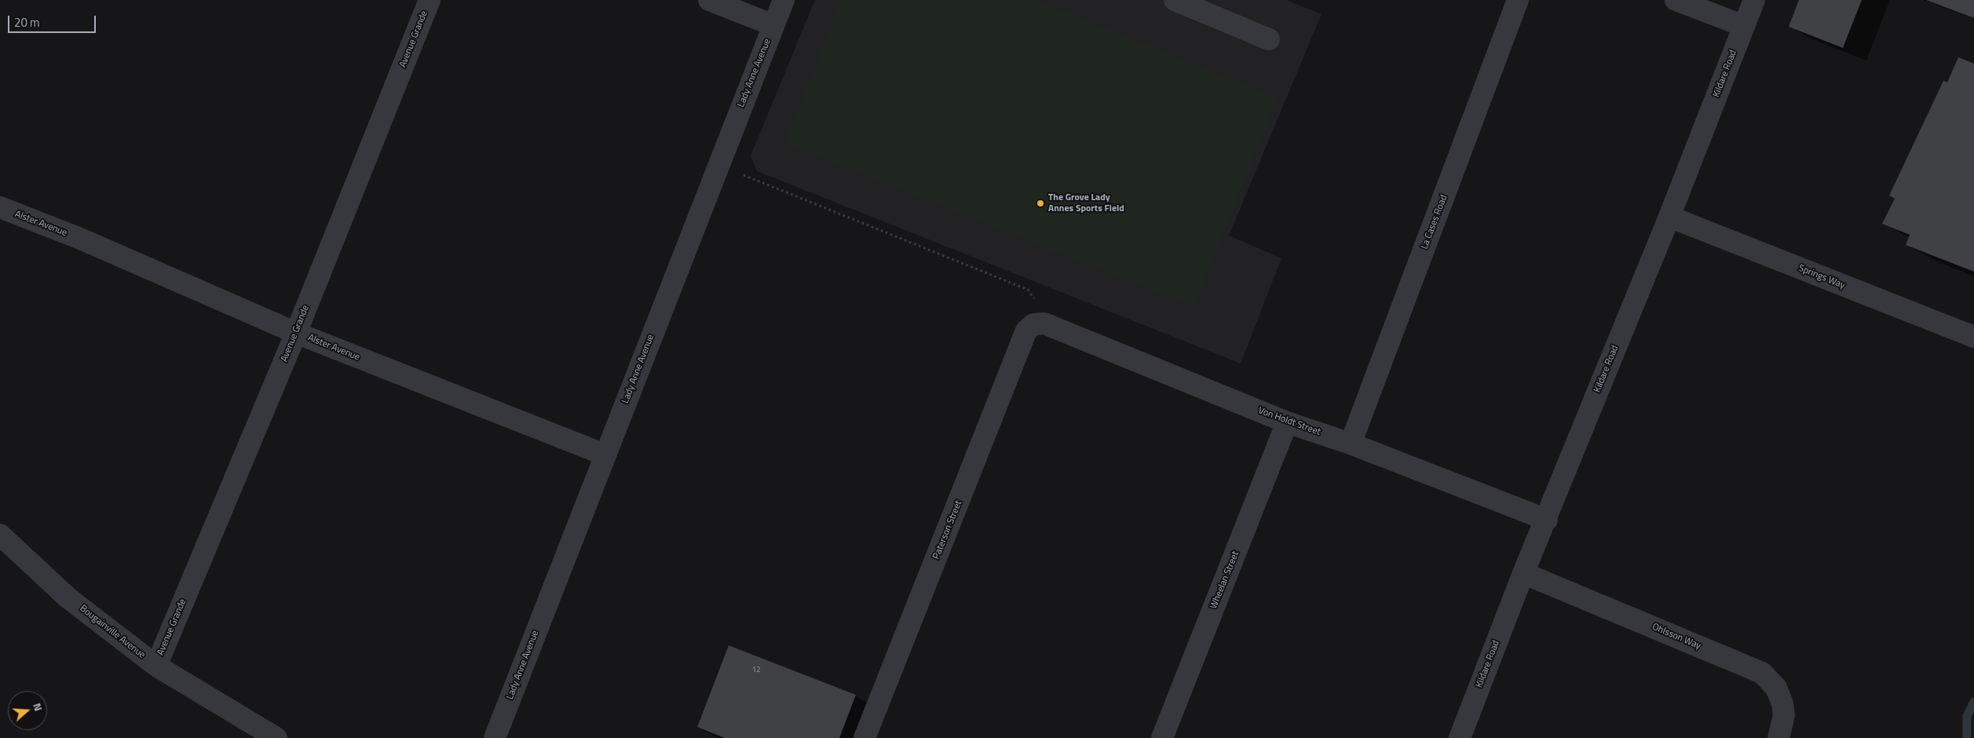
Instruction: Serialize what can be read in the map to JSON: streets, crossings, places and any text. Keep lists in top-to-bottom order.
{
  "streets": {
    "street": [
      "Avenue Grande",
      "Lady Anne Avenue",
      "Kildare Road",
      "La Cases Road",
      "Alster Avenue",
      "Springs Way",
      "Von Holdt Street",
      "Paterson Street",
      "Wheelan Street",
      "Bougainville Avenue",
      "Ohlsson Way"
    ]
  },
  "crossings": [
    ["Avenue Grande", "Alster Avenue"],
    ["Avenue Grande", "Bougainville Avenue"],
    ["Lady Anne Avenue", "Alster Avenue"],
    ["Kildare Road", "Springs Way"],
    ["Kildare Road", "Von Holdt Street"],
    ["Kildare Road", "Ohlsson Way"],
    ["La Cases Road", "Von Holdt Street"],
    ["Von Holdt Street", "Paterson Street"],
    ["Von Holdt Street", "Wheelan Street"]
  ],
  "places": ["The Grove Lady Annes Sports Field"],
  "house_numbers": ["12"],
  "scale_bar": "20 m",
  "north": "right"
}
